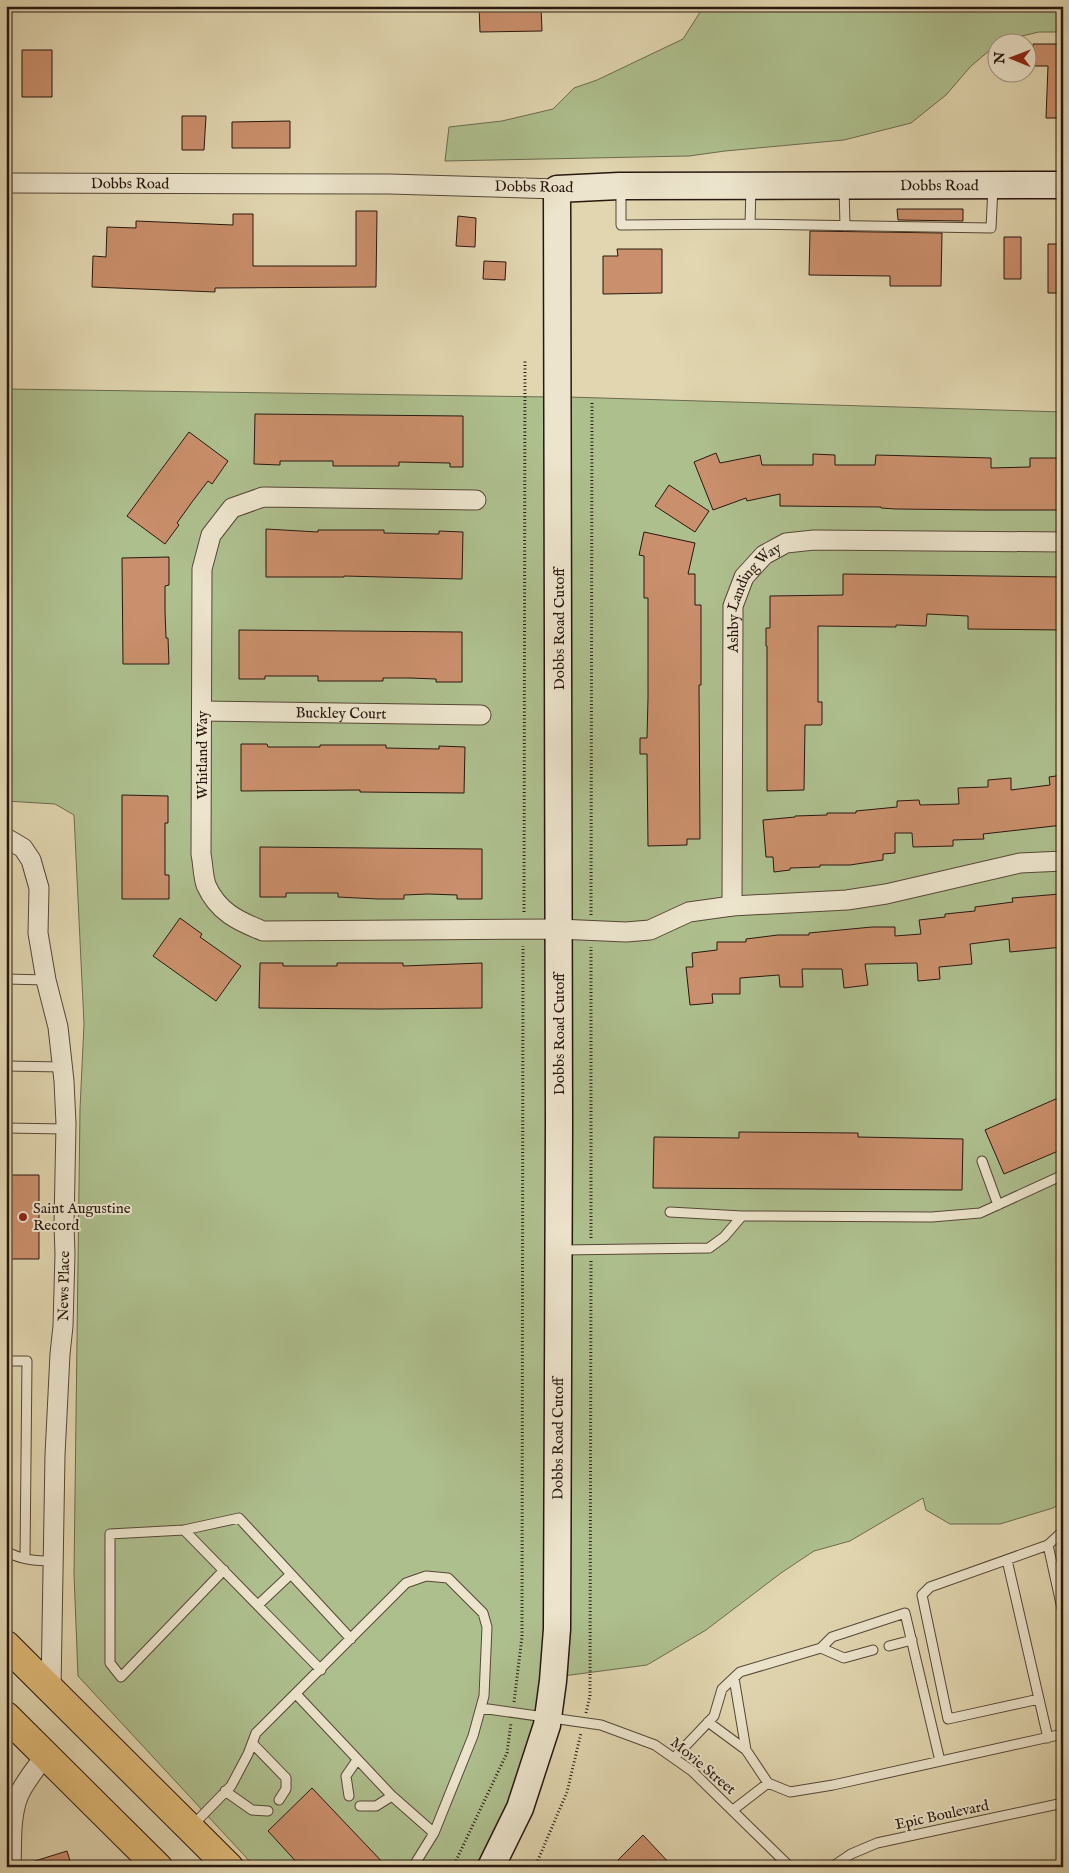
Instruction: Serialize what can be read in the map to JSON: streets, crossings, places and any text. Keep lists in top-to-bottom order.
{
  "streets": {
    "street": [
      "Dobbs Road",
      "Ashby Landing Way",
      "Dobbs Road Cutoff",
      "Buckley Court",
      "Whitland Way",
      "News Place"
    ],
    "lane": ["Movie Street", "Epic Boulevard"]
  },
  "crossings": [
    ["Dobbs Road", "Dobbs Road Cutoff"],
    ["Dobbs Road Cutoff", "Whitland Way"],
    ["Dobbs Road Cutoff", "Movie Street"],
    ["Buckley Court", "Whitland Way"]
  ],
  "places": ["Saint Augustine Record"],
  "north": "left"
}
